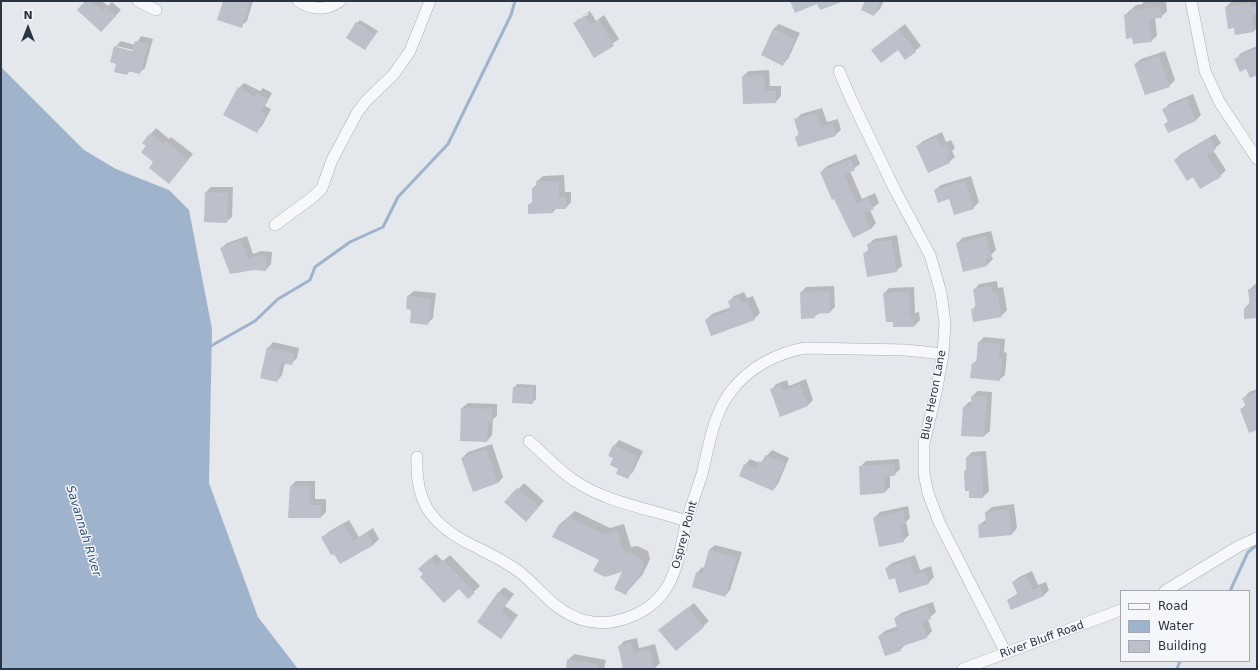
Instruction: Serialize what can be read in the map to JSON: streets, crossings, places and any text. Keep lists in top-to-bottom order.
{
  "streets": {
    "street": ["Blue Heron Lane", "Osprey Point", "River Bluff Road"]
  },
  "crossings": [
    ["Blue Heron Lane", "Osprey Point"],
    ["Blue Heron Lane", "River Bluff Road"]
  ],
  "water": ["Savannah River"],
  "legend": ["Road", "Water", "Building"],
  "north": "top"
}
